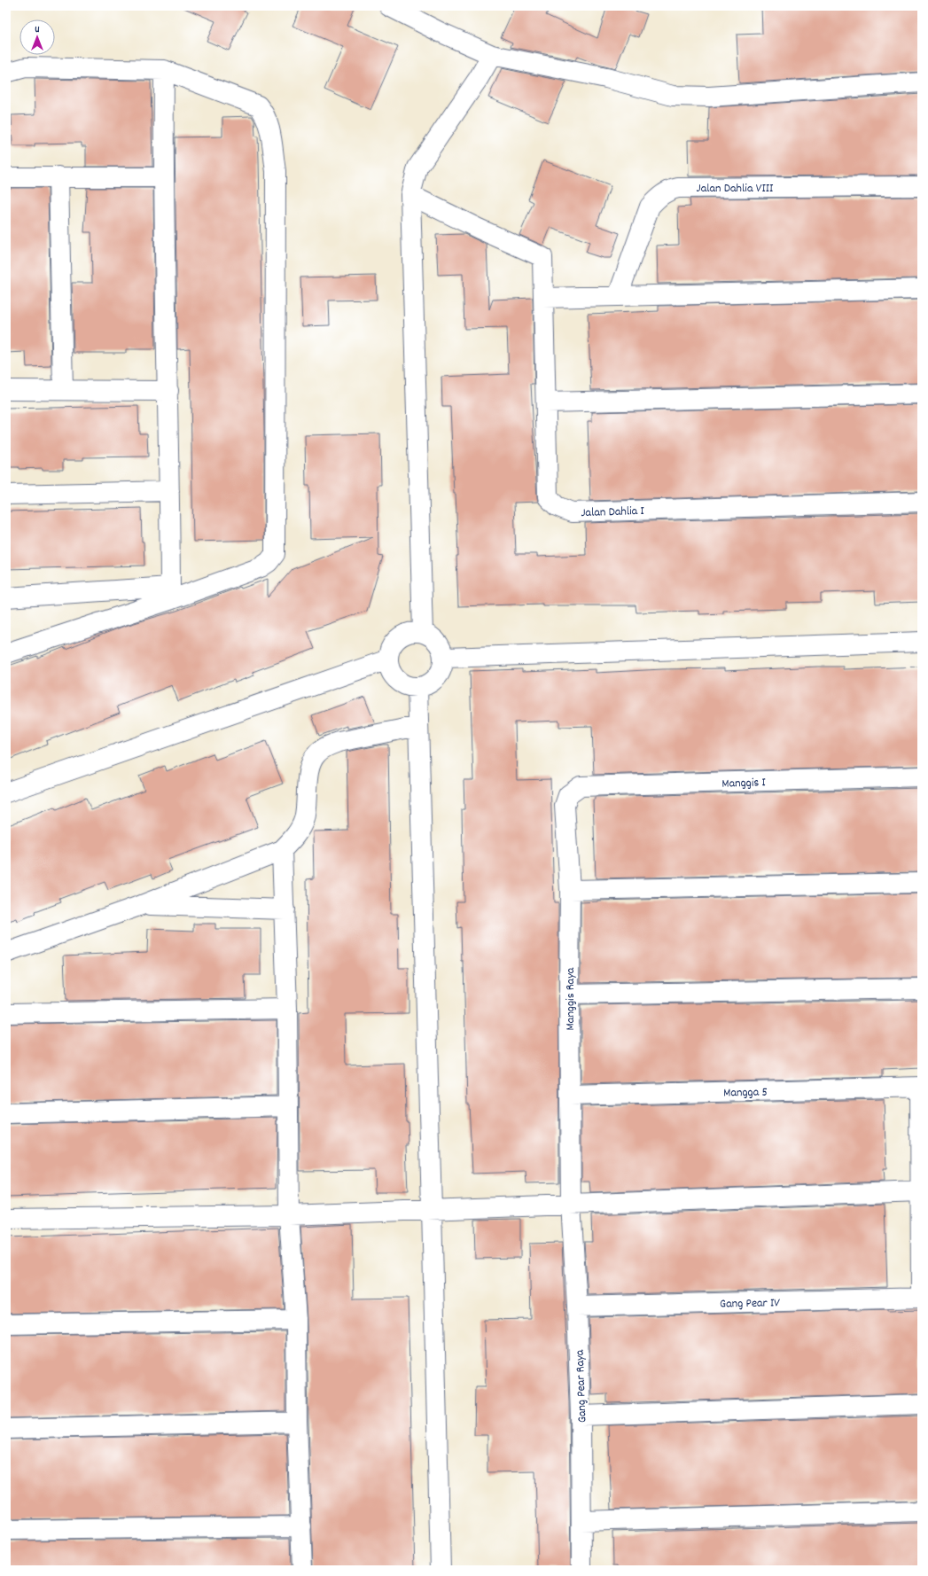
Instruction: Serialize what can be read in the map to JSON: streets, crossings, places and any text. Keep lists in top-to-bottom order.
{
  "streets": {
    "street": [
      "Jalan Dahlia VIII",
      "Jalan Dahlia I",
      "Manggis I",
      "Manggis Raya",
      "Mangga 5",
      "Gang Pear IV",
      "Gang Pear Raya"
    ]
  },
  "crossings": [
    ["Manggis I", "Manggis Raya"],
    ["Manggis Raya", "Mangga 5"],
    ["Manggis Raya", "Gang Pear Raya"],
    ["Gang Pear IV", "Gang Pear Raya"]
  ],
  "north": "top"
}
